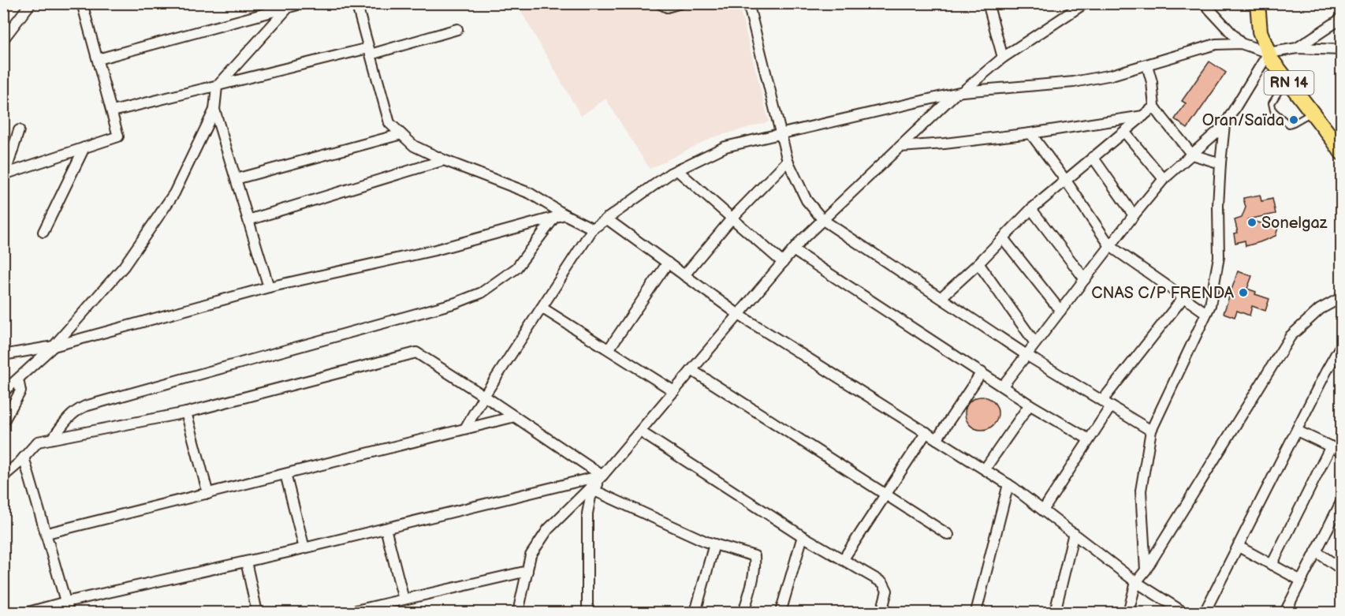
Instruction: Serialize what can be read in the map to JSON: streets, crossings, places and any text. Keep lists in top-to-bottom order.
{
  "streets": {
    "main road": ["RN 14"]
  },
  "places": ["Oran/Saïda", "Sonelgaz", "CNAS C/P FRENDA"]
}
